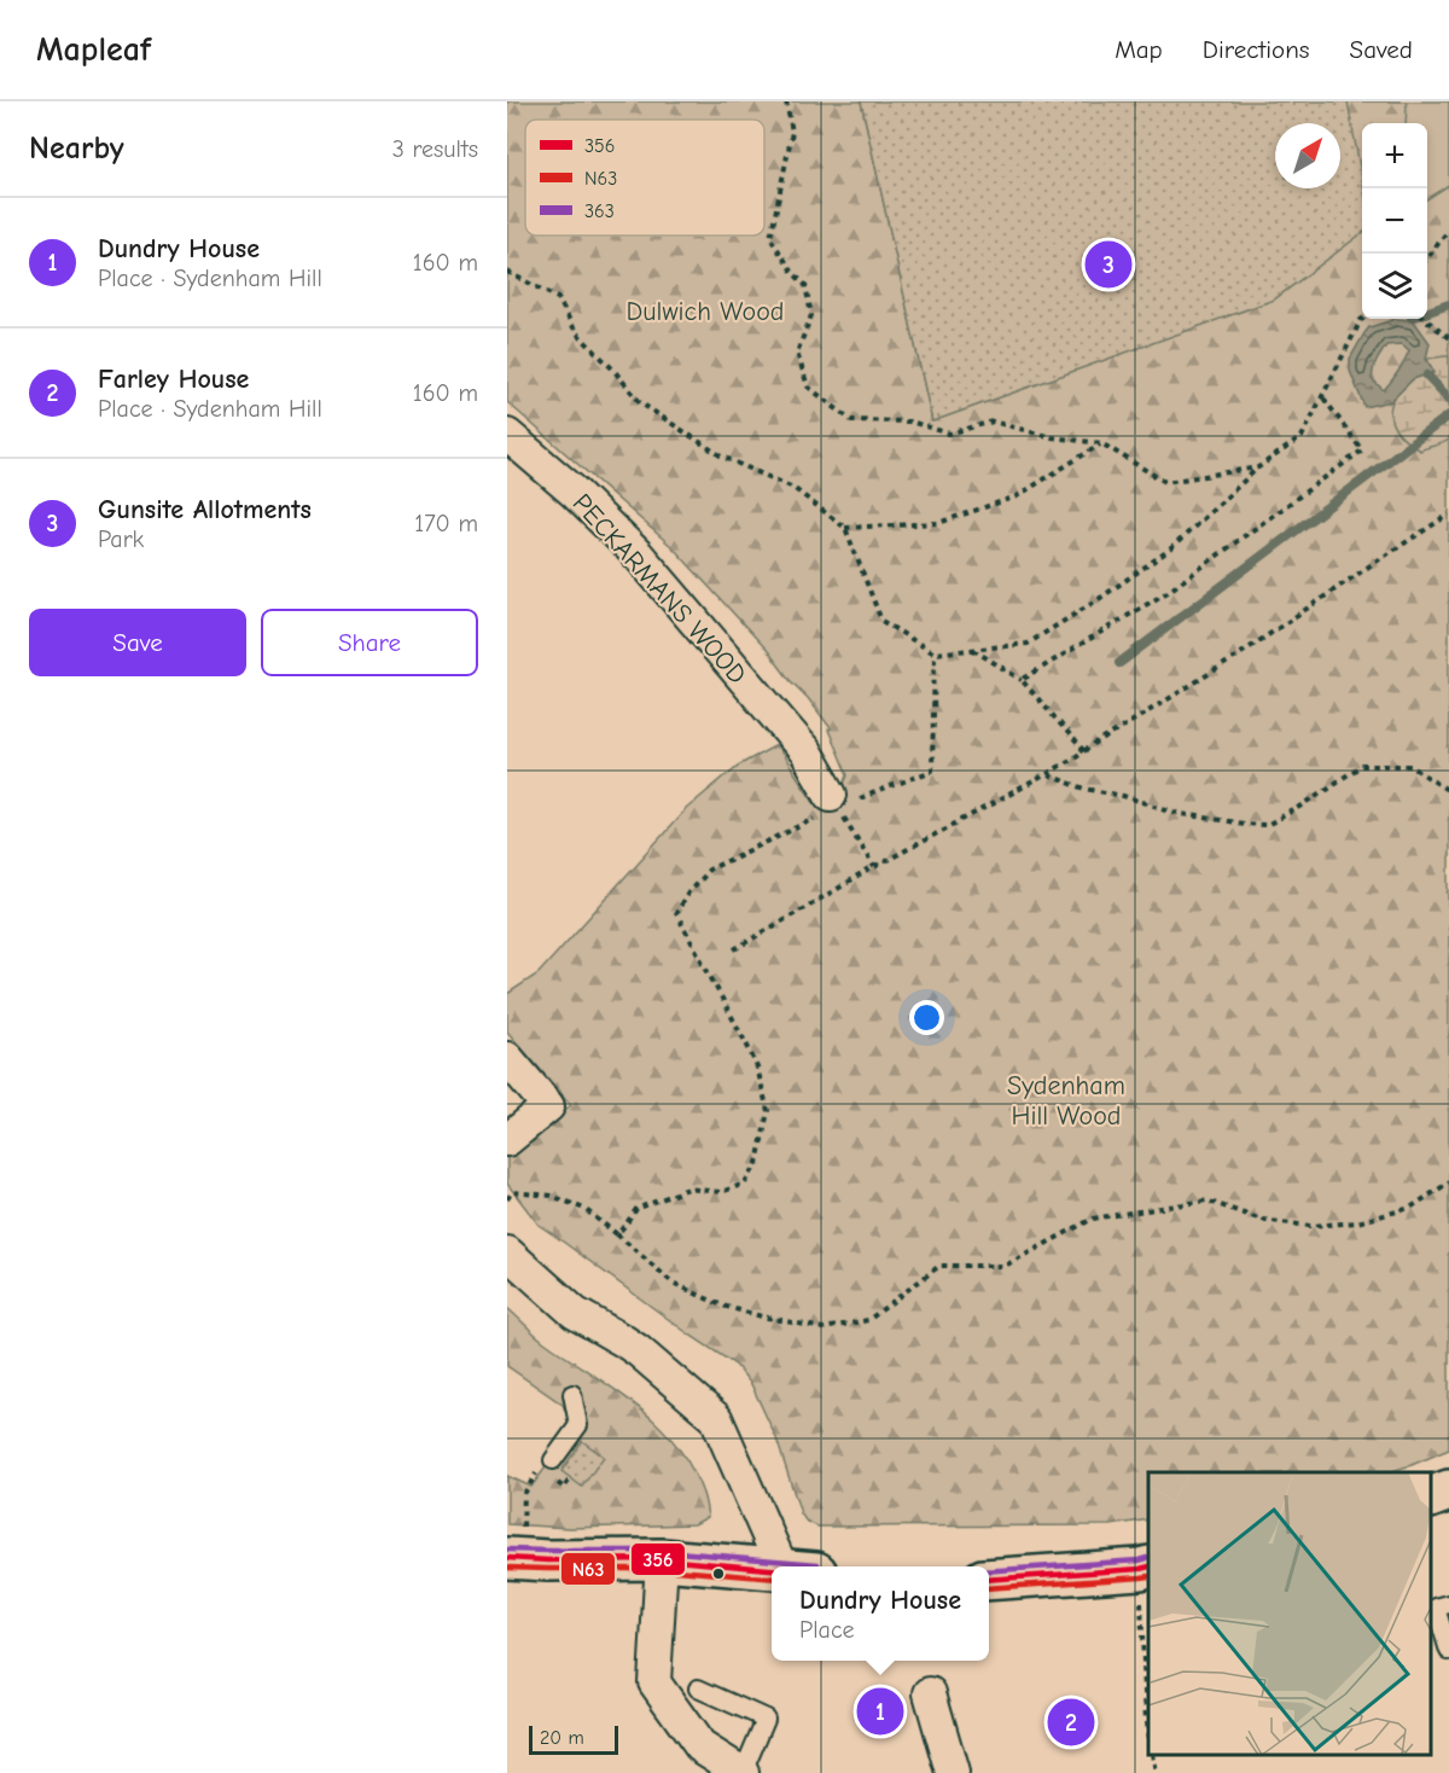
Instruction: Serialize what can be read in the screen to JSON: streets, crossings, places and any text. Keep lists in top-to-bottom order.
{
  "streets": {
    "street": ["PECKARMANS WOOD"]
  },
  "parks": ["Dulwich Wood", "Sydenham Hill Wood"],
  "lines": ["transit line 363", "transit line 356", "transit line N63"],
  "legend": ["356", "N63", "363"],
  "scale_bar": "20 m",
  "north": "top right",
  "page": {
    "header": "Mapleaf",
    "nav": ["Map", "Directions", "Saved"],
    "heading": ["Nearby", "3 results"],
    "map_buttons": ["+", "−"],
    "list": [
      {
        "mark": "1",
        "name": "Dundry House",
        "note": "Place · Sydenham Hill",
        "value": "160 m"
      },
      {
        "mark": "2",
        "name": "Farley House",
        "note": "Place · Sydenham Hill",
        "value": "160 m"
      },
      {
        "mark": "3",
        "name": "Gunsite Allotments",
        "note": "Park",
        "value": "170 m"
      }
    ],
    "pins": ["3", "1", "2"],
    "buttons": ["Save", "Share"],
    "popup": ["Dundry House", "Place"],
    "scale": "20 m"
  }
}
